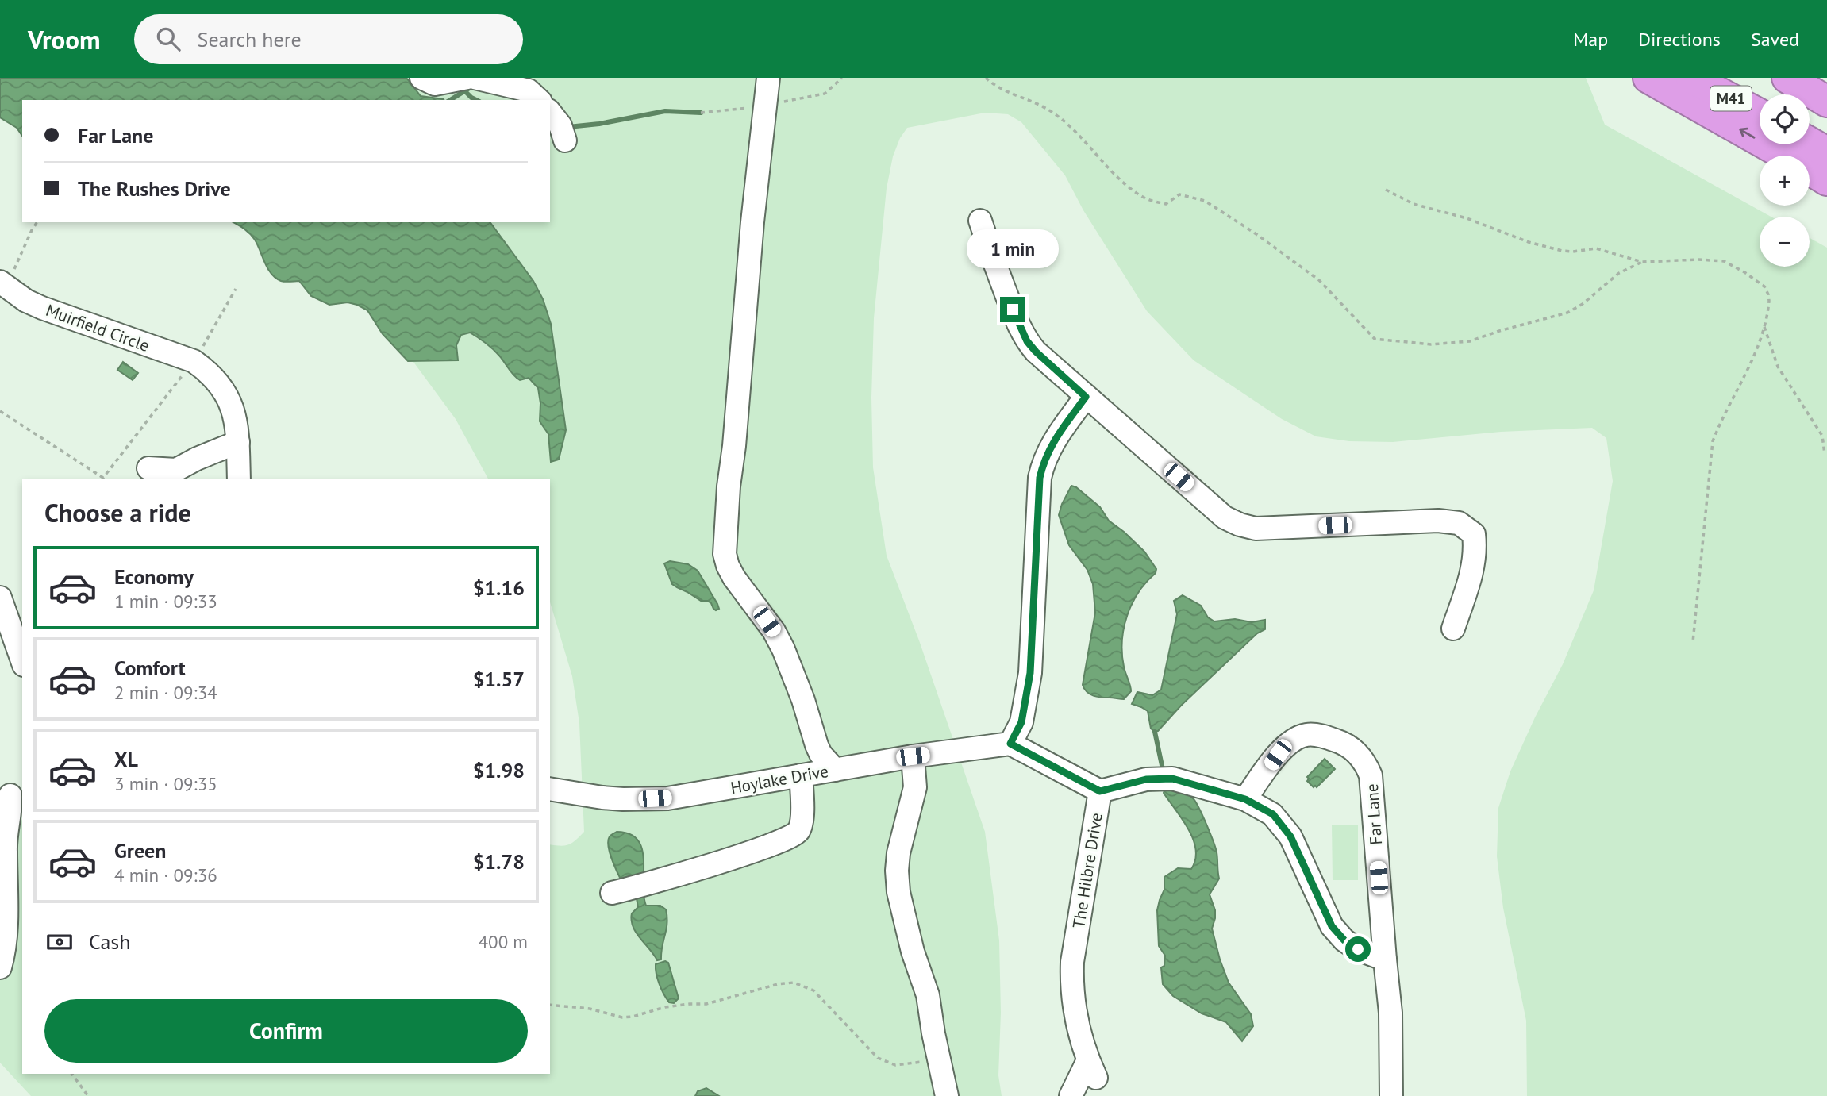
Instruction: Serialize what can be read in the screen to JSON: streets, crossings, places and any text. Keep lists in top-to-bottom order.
{
  "streets": {
    "highway": ["M41"],
    "street": [
      "Muirfield Circle",
      "Hoylake Drive",
      "Far Lane",
      "The Hilbre Drive"
    ]
  },
  "crossings": [
    ["Hoylake Drive", "The Hilbre Drive"]
  ],
  "page": {
    "header": "Vroom",
    "search": "Search here",
    "nav": ["Map", "Directions", "Saved"],
    "map_buttons": ["+", "−"],
    "banner": ["Far Lane", "The Rushes Drive"],
    "bubble": "1 min",
    "heading": "Choose a ride",
    "list": [
      {
        "name": "Economy",
        "note": "1 min · 09:33",
        "value": "$1.16"
      },
      {
        "name": "Comfort",
        "note": "2 min · 09:34",
        "value": "$1.57"
      },
      {
        "name": "XL",
        "note": "3 min · 09:35",
        "value": "$1.98"
      },
      {
        "name": "Green",
        "note": "4 min · 09:36",
        "value": "$1.78"
      }
    ],
    "pay": ["Cash", "400 m"],
    "buttons": "Confirm"
  }
}
